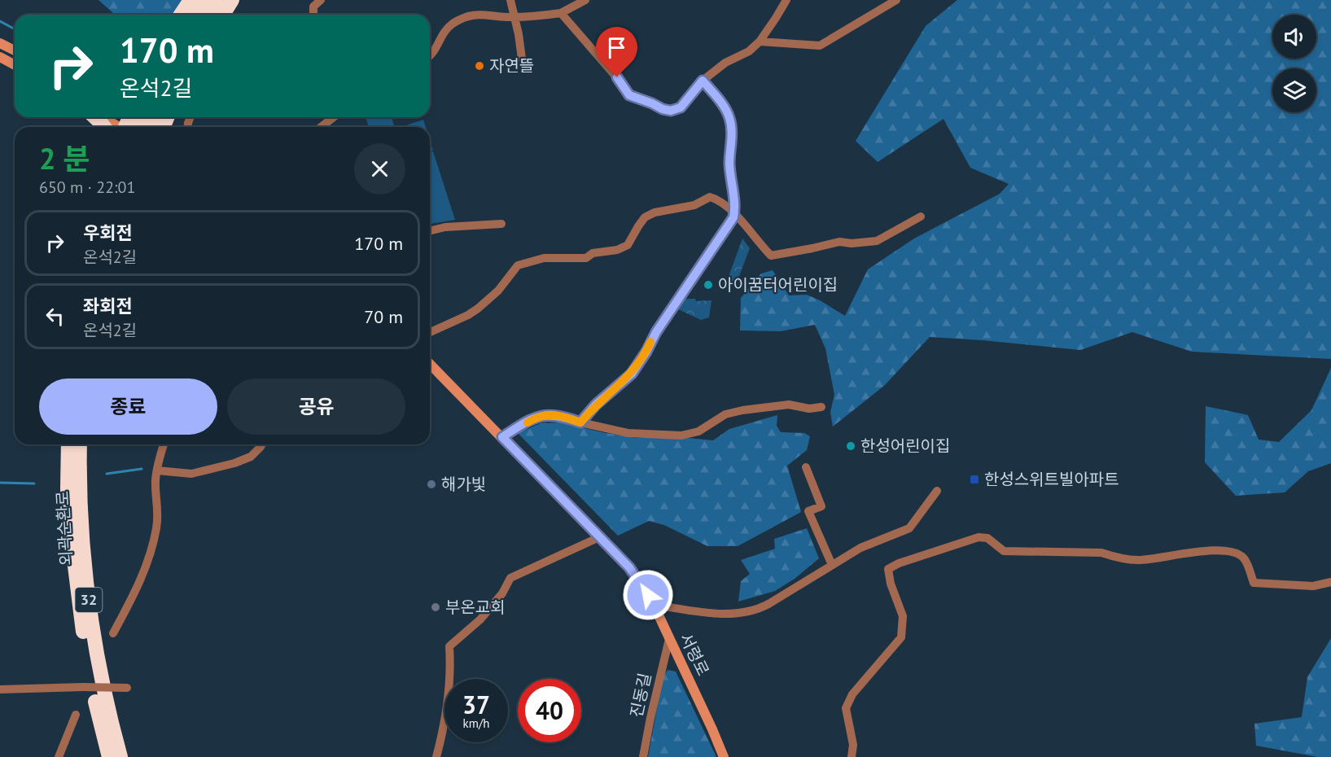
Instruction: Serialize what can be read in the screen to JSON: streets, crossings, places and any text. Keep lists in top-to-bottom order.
{
  "streets": {
    "highway": ["외곽순환로", "32"],
    "street": ["서령로", "진동길"]
  },
  "crossings": [
    ["서령로", "진동길"]
  ],
  "places": {
    "other": [
      "자연뜰",
      "아이꿈터어린이집",
      "한성어린이집",
      "해가빛",
      "부온교회"
    ],
    "transit": ["한성스위트빌아파트"]
  },
  "page": {
    "turn": ["170 m", "온석2길"],
    "heading": ["2 분", "650 m · 22:01"],
    "list": [
      {
        "name": "우회전",
        "note": "온석2길",
        "value": "170 m"
      },
      {
        "name": "좌회전",
        "note": "온석2길",
        "value": "70 m"
      }
    ],
    "buttons": ["종료", "공유"],
    "speed": "37 km/h",
    "limit": "40"
  }
}
